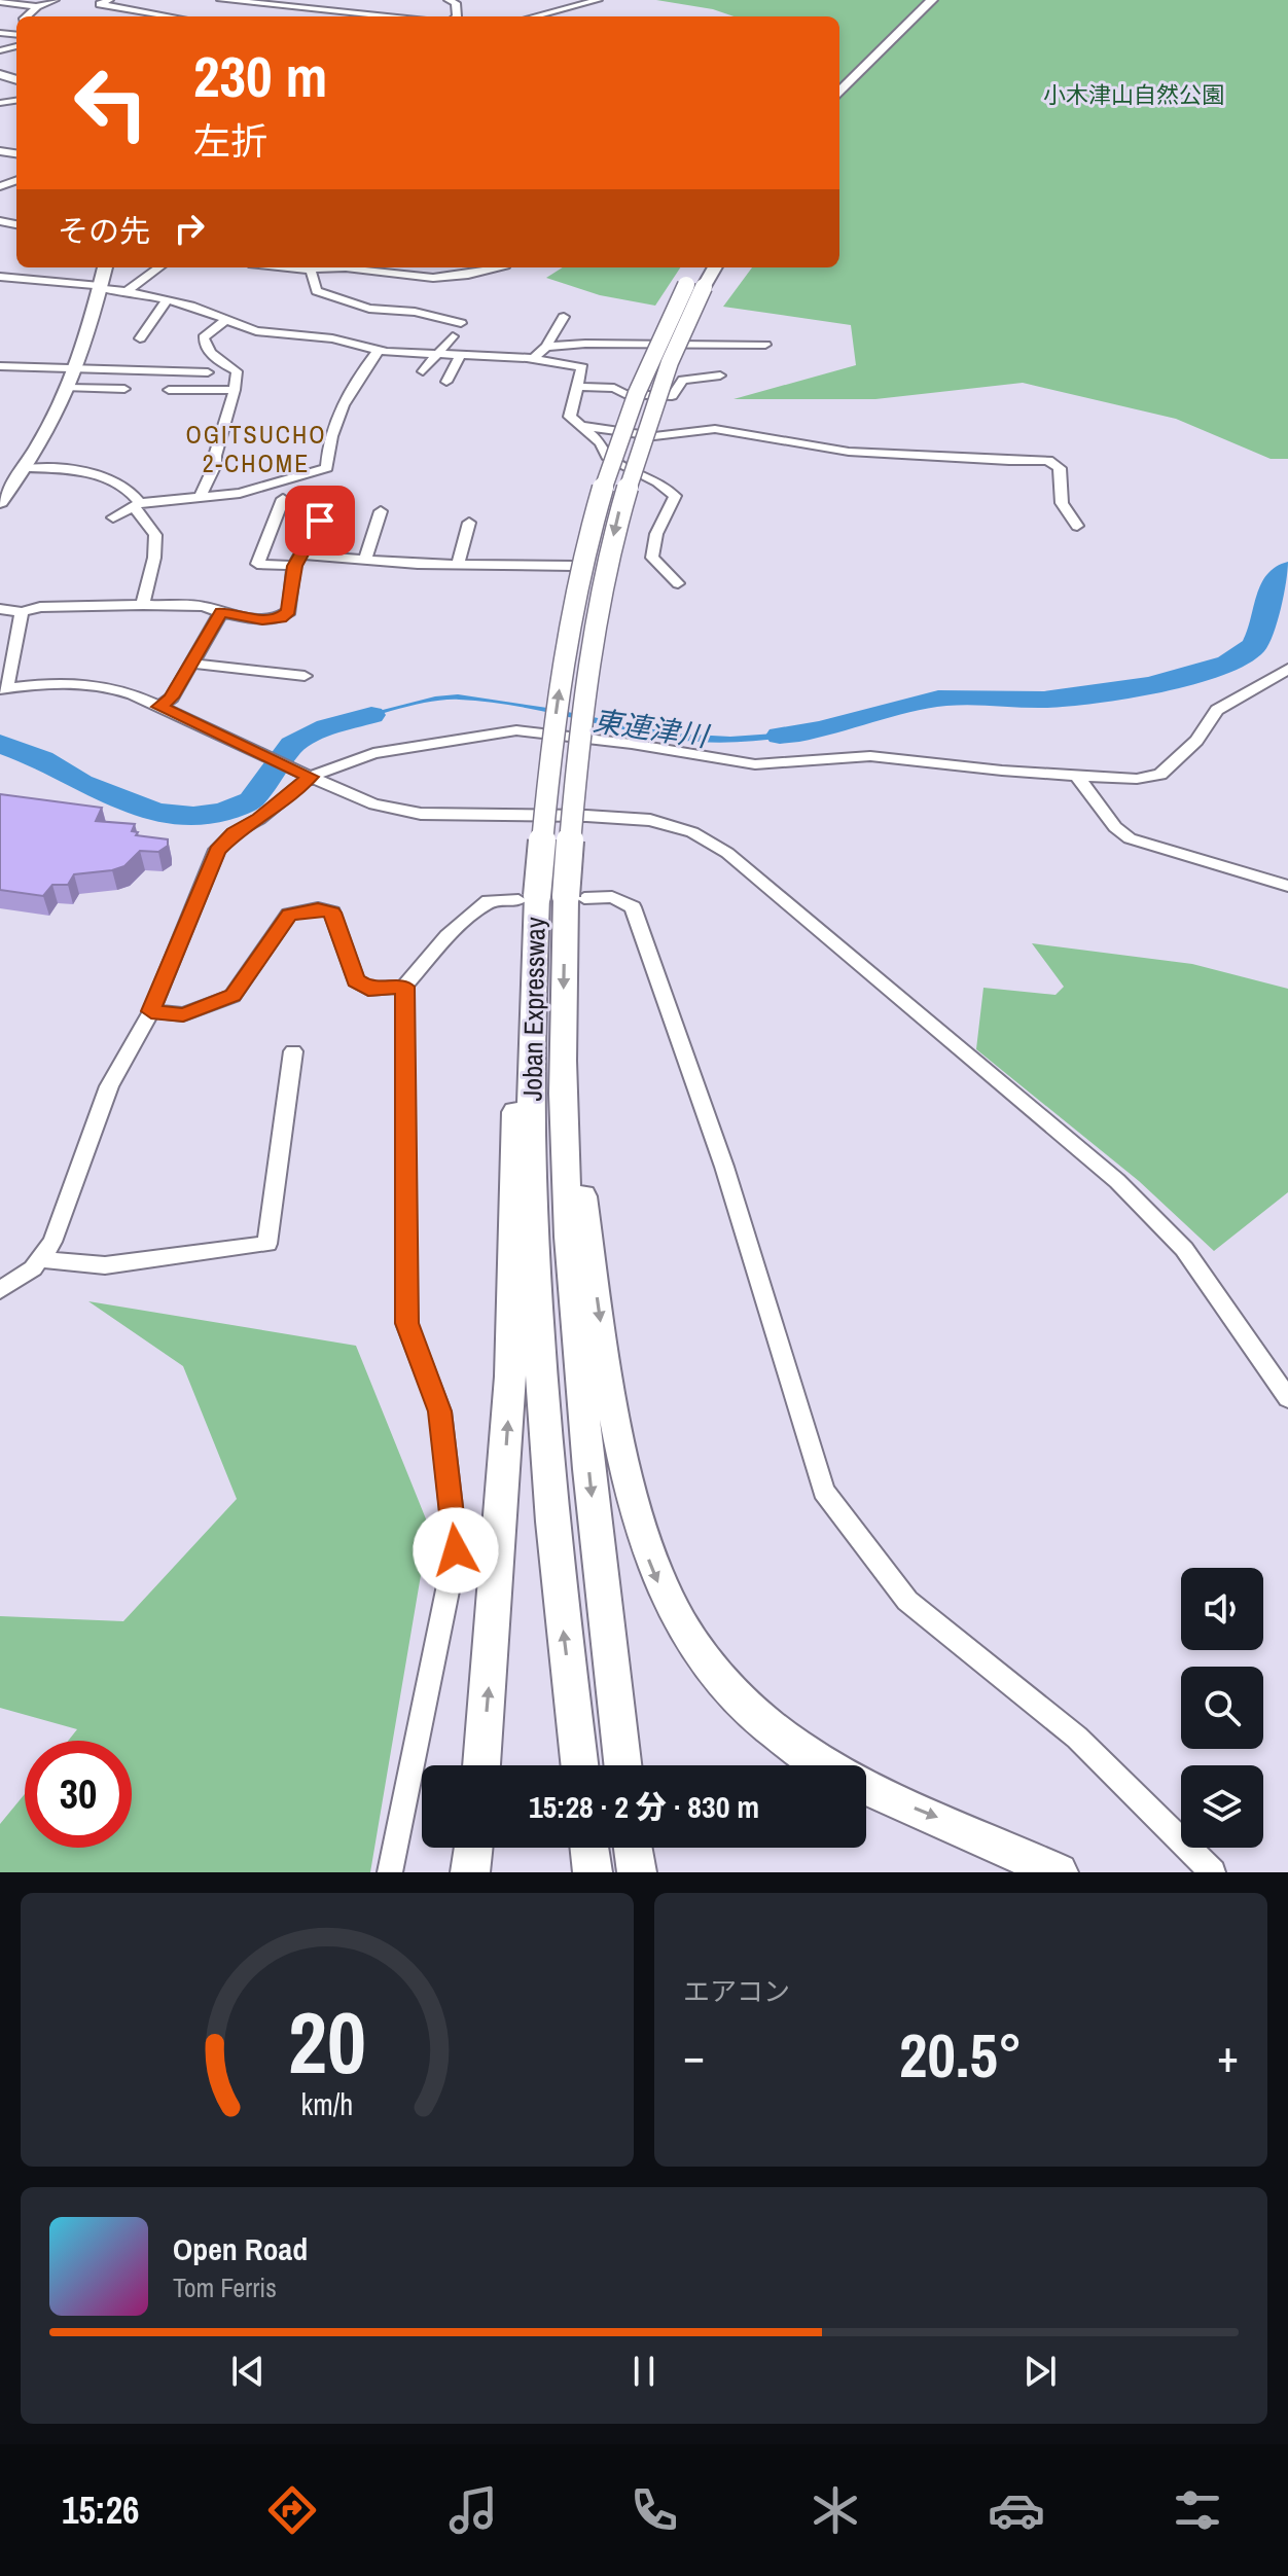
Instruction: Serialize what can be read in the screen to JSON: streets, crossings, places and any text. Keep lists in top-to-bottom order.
{
  "streets": {
    "highway": ["Joban Expressway"]
  },
  "districts": ["OGITSUCHO 2-CHOME"],
  "water": ["東連津川"],
  "parks": ["小木津山自然公園"],
  "page": {
    "turn": ["230 m", "左折"],
    "then": "その先",
    "limit": "30",
    "trip": "15:28 · 2 分 · 830 m",
    "tile": "エアコン",
    "heat": ["−", "20.5°", "+"],
    "song": ["Open Road", "Tom Ferris"],
    "tabs": "15:26",
    "gauge": ["20", "km/h"]
  }
}
